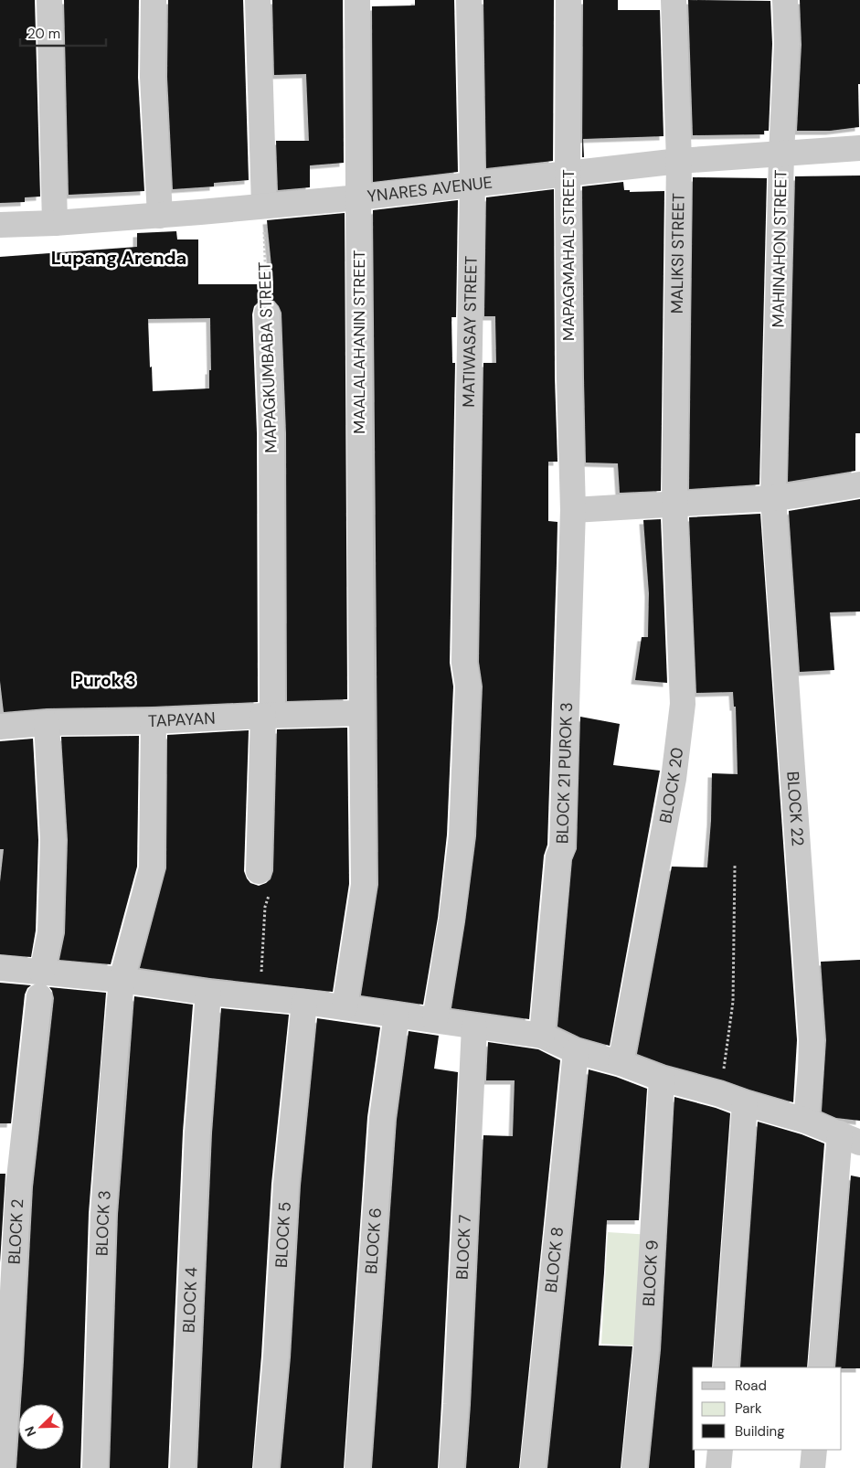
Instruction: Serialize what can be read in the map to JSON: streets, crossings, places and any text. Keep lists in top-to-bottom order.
{
  "streets": {
    "street": [
      "YNARES AVENUE",
      "MAHINAHON STREET",
      "MALIKSI STREET",
      "MAPAGMAHAL STREET",
      "MATIWASAY STREET",
      "MAALALAHANIN STREET",
      "MAPAGKUMBABA STREET",
      "TAPAYAN",
      "BLOCK 21 PUROK 3",
      "BLOCK 20",
      "BLOCK 22",
      "BLOCK 3",
      "BLOCK 2",
      "BLOCK 5",
      "BLOCK 6",
      "BLOCK 7",
      "BLOCK 8",
      "BLOCK 9",
      "BLOCK 4"
    ]
  },
  "crossings": [
    ["YNARES AVENUE", "MAHINAHON STREET"],
    ["YNARES AVENUE", "MALIKSI STREET"],
    ["YNARES AVENUE", "MAPAGMAHAL STREET"],
    ["YNARES AVENUE", "MATIWASAY STREET"],
    ["YNARES AVENUE", "MAALALAHANIN STREET"],
    ["YNARES AVENUE", "MAPAGKUMBABA STREET"],
    ["MAHINAHON STREET", "BLOCK 22"],
    ["MALIKSI STREET", "BLOCK 20"],
    ["MAPAGMAHAL STREET", "BLOCK 21 PUROK 3"],
    ["MAALALAHANIN STREET", "TAPAYAN"],
    ["MAPAGKUMBABA STREET", "TAPAYAN"],
    ["TAPAYAN", "BLOCK 3"],
    ["TAPAYAN", "BLOCK 2"]
  ],
  "districts": ["Lupang Arenda", "Purok 3"],
  "legend": ["Road", "Park", "Building"],
  "scale_bar": "20 m",
  "north": "bottom left"
}
